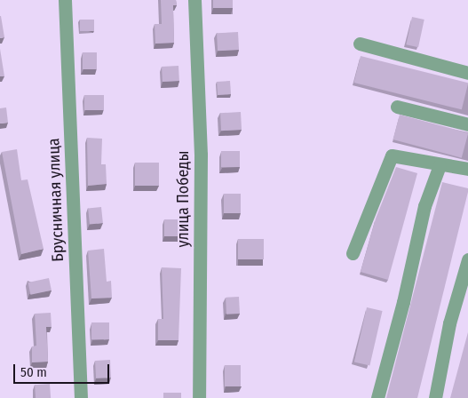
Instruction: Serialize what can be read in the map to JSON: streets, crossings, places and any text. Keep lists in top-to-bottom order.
{
  "streets": {
    "street": ["улица Победы", "Брусничная улица"]
  },
  "scale_bar": "50 m"
}
